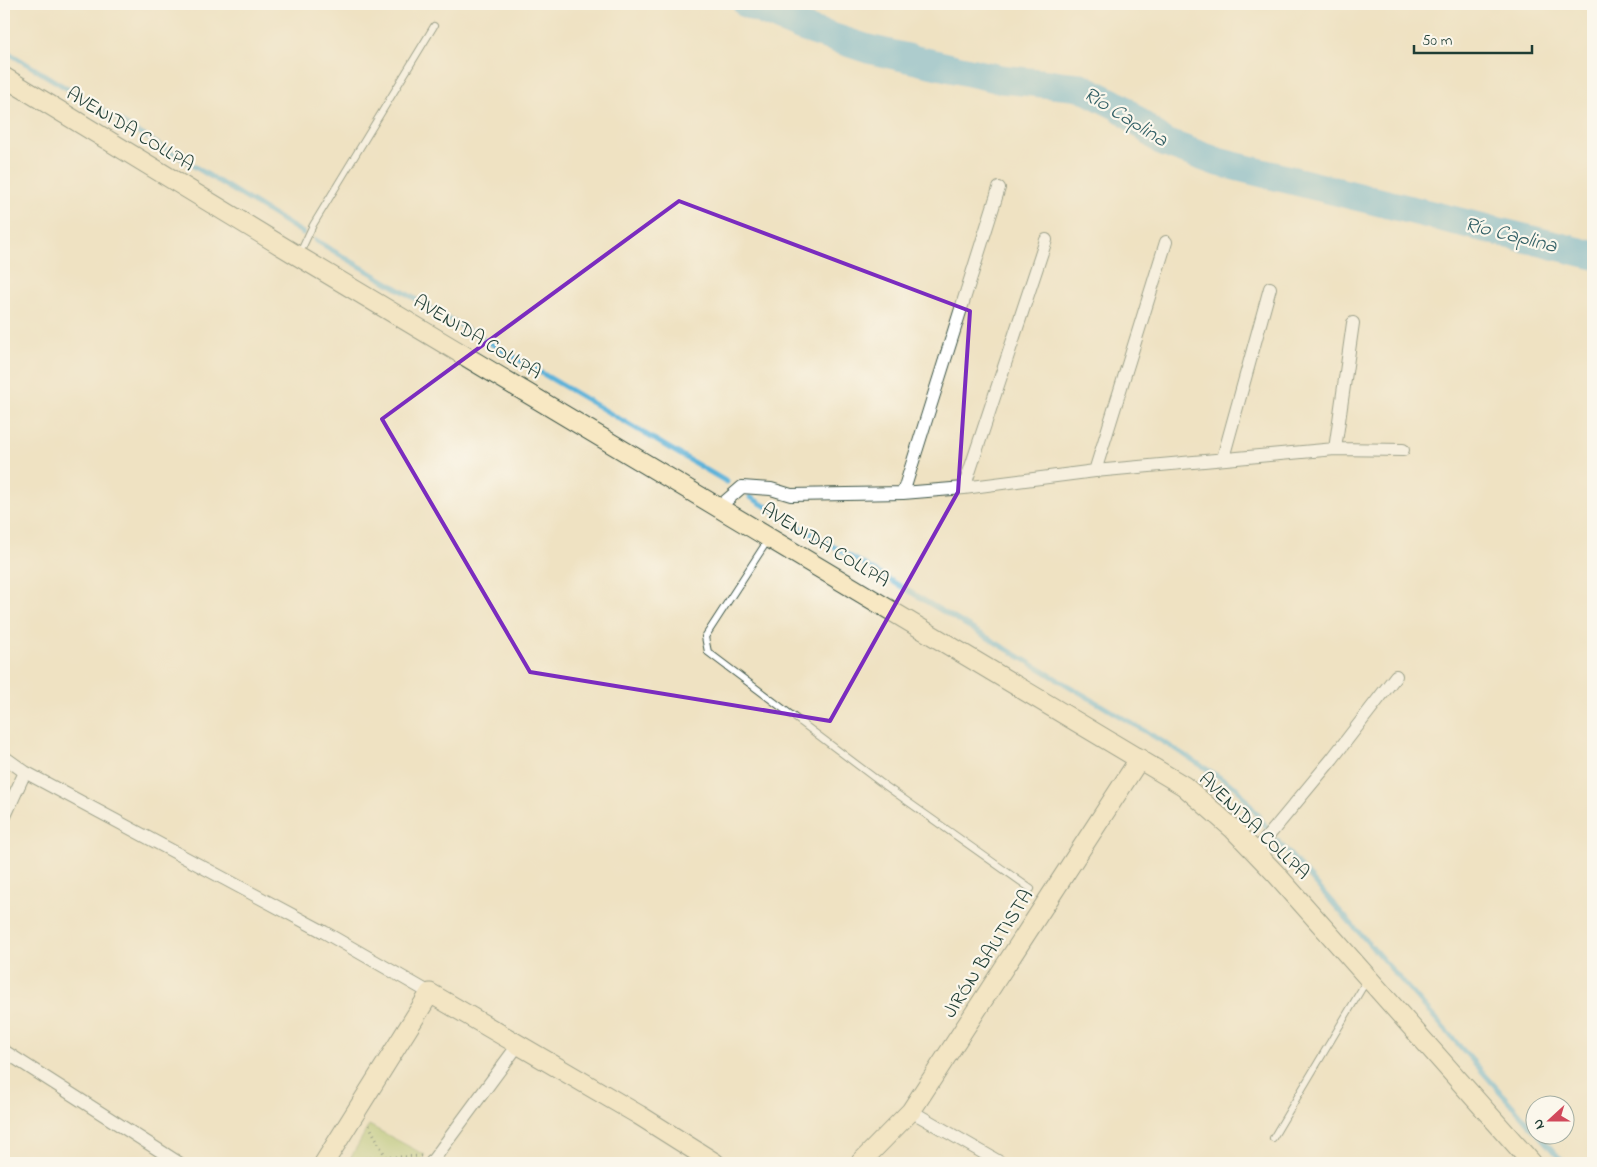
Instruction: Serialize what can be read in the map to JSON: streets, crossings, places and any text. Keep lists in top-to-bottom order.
{
  "streets": {
    "main road": ["AVENIDA COLLPA", "JIRÓN BAUTISTA"]
  },
  "crossings": [
    ["AVENIDA COLLPA", "JIRÓN BAUTISTA"]
  ],
  "water": ["Río Caplina"],
  "scale_bar": "50 m",
  "north": "left"
}
